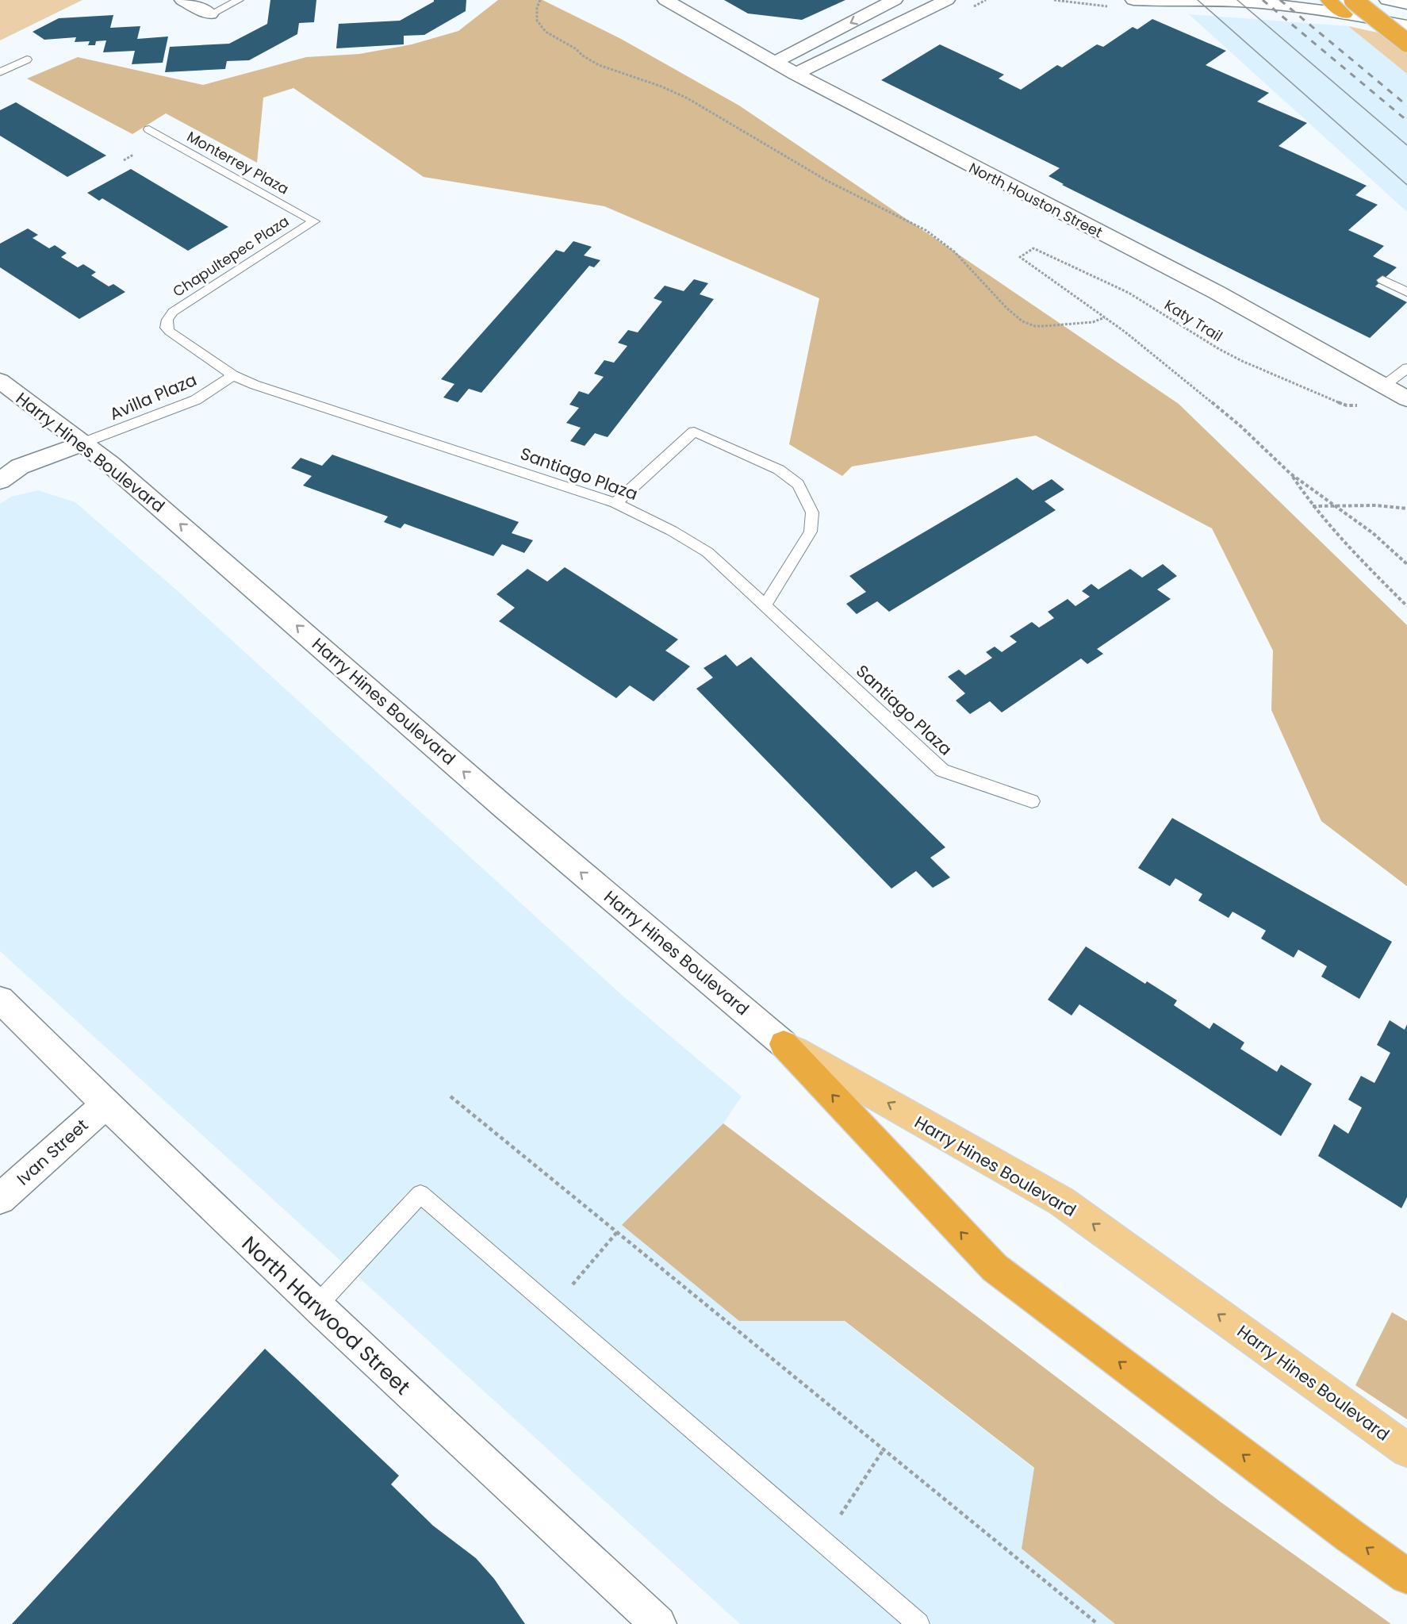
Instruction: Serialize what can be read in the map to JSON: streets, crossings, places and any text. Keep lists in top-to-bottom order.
{
  "streets": {
    "main road": [
      "North Houston Street",
      "Harry Hines Boulevard",
      "Ivan Street",
      "North Harwood Street"
    ],
    "lane": [
      "Monterrey Plaza",
      "Chapultepec Plaza",
      "Avilla Plaza",
      "Santiago Plaza"
    ],
    "path": ["Katy Trail"]
  },
  "crossings": [
    ["Monterrey Plaza", "Chapultepec Plaza"],
    ["Chapultepec Plaza", "Santiago Plaza"],
    ["Avilla Plaza", "Harry Hines Boulevard"],
    ["Avilla Plaza", "Santiago Plaza"],
    ["Ivan Street", "North Harwood Street"]
  ],
  "one_way": ["Harry Hines Boulevard"]
}
